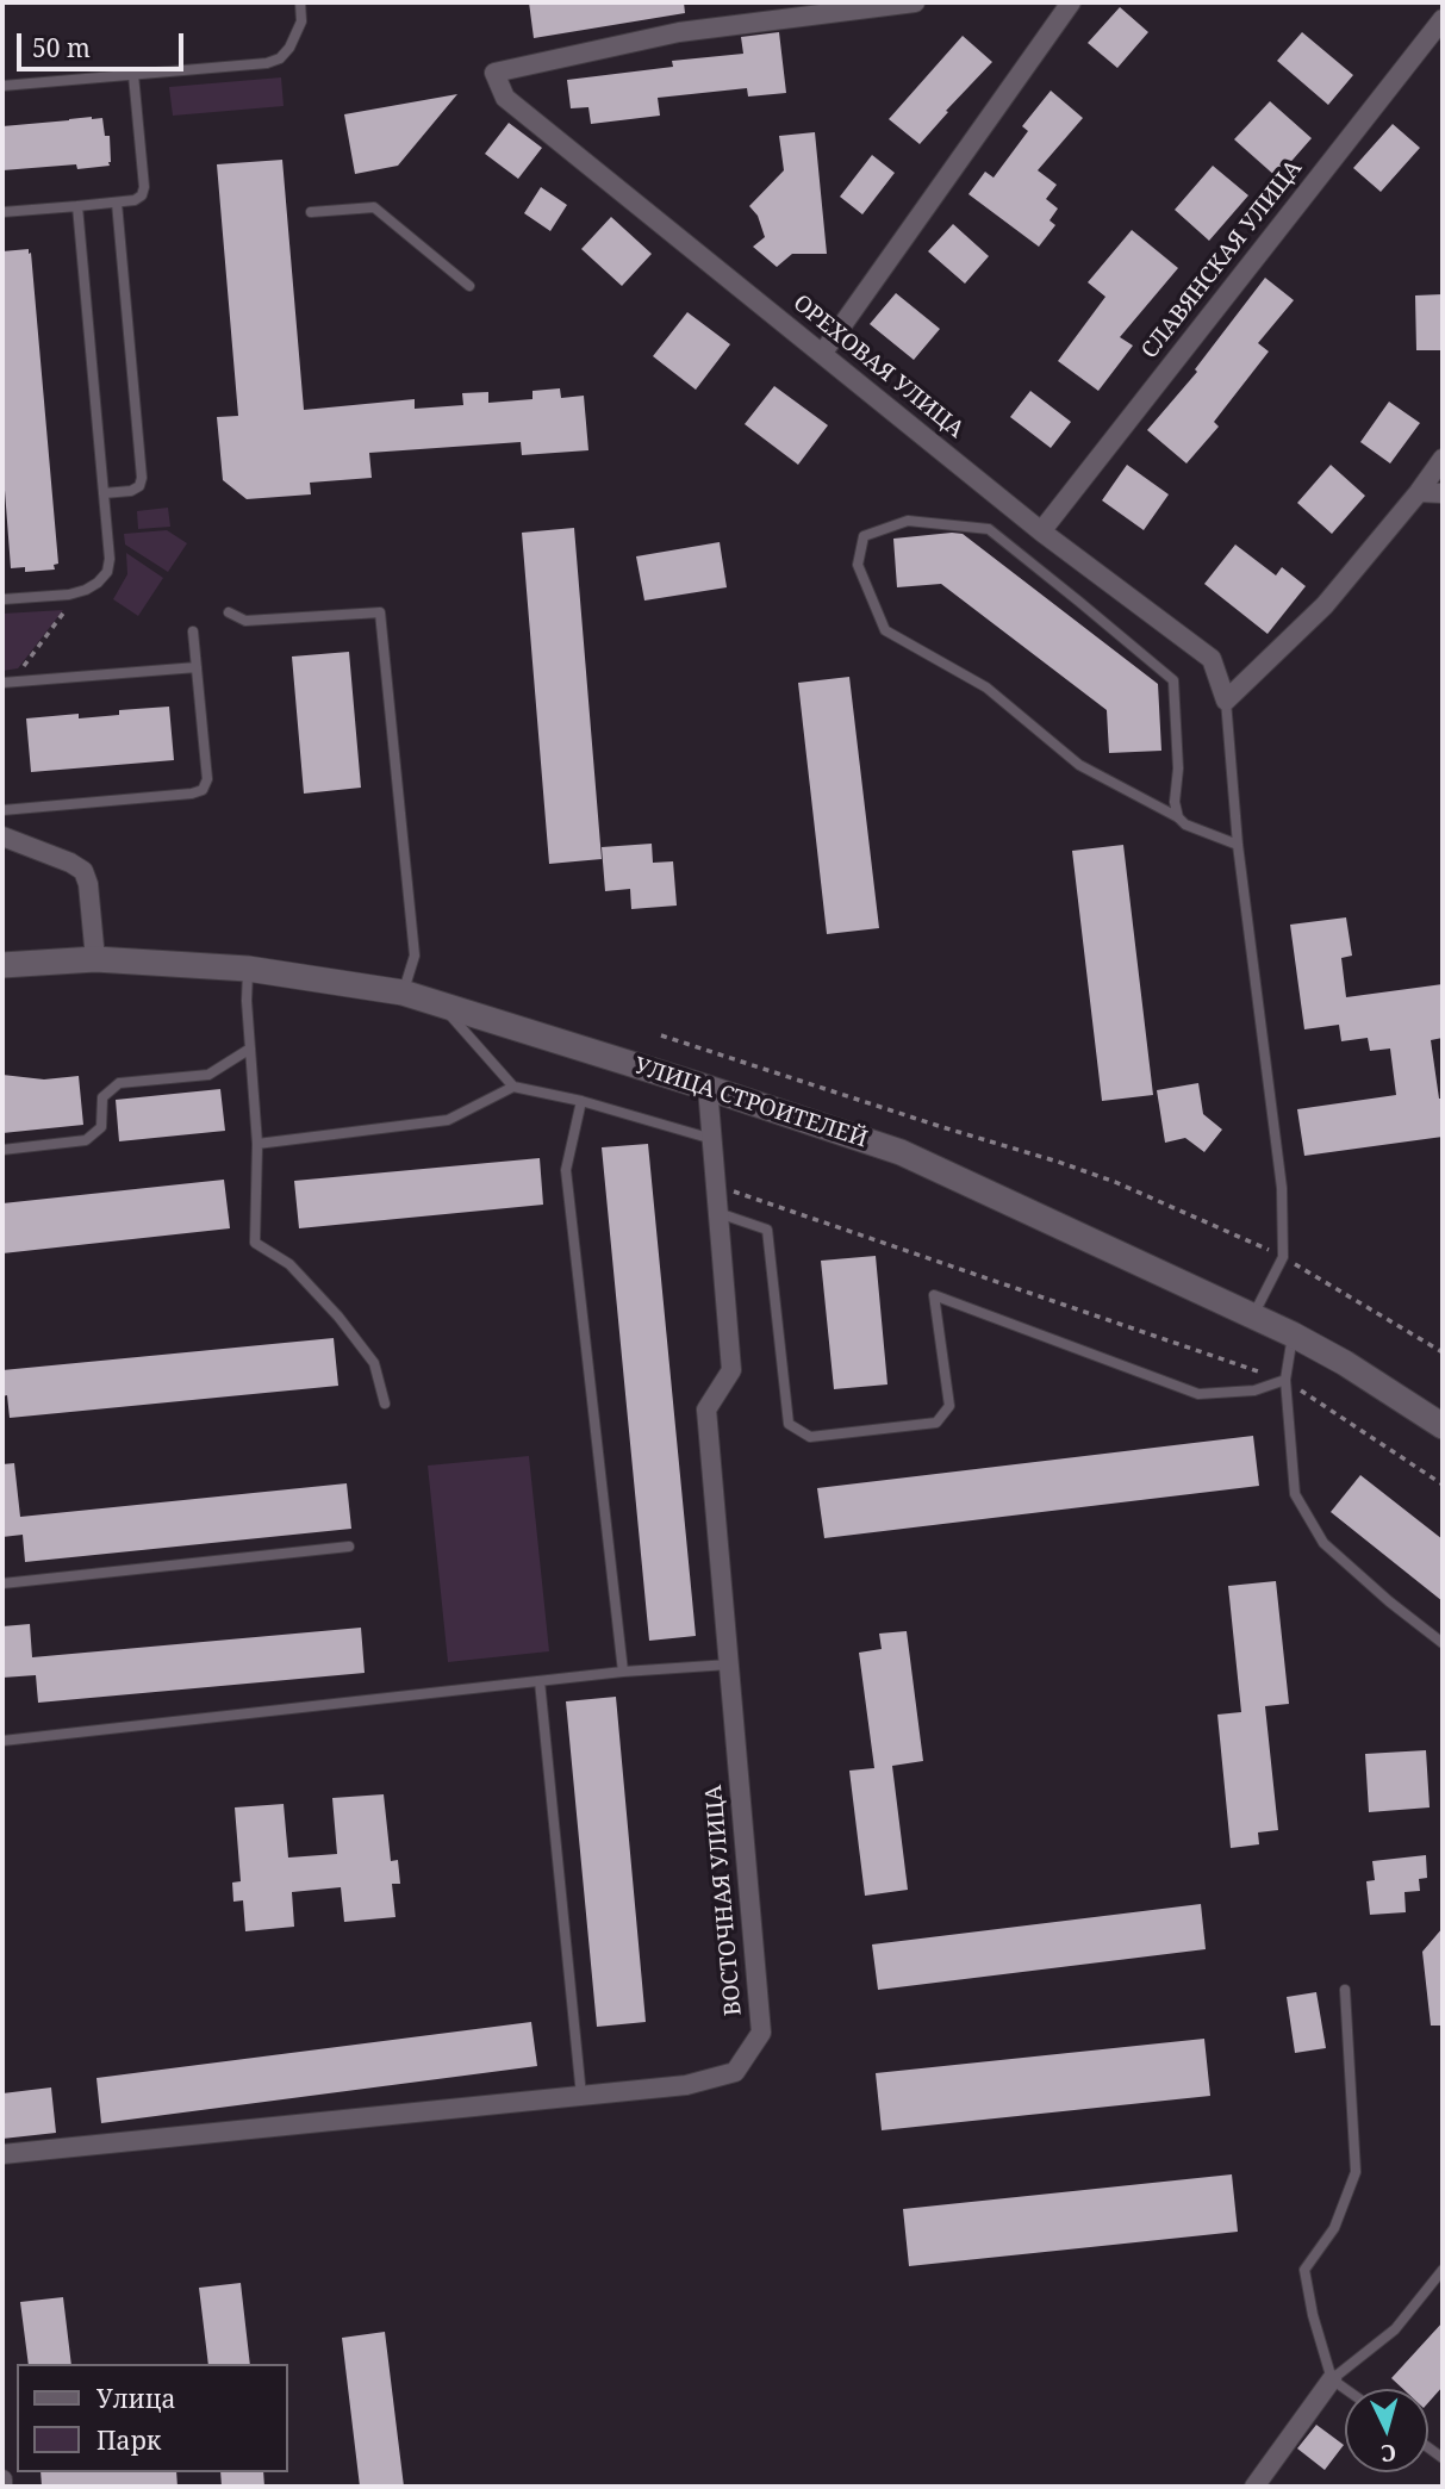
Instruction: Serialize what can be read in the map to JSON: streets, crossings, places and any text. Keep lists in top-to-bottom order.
{
  "streets": {
    "main road": ["УЛИЦА СТРОИТЕЛЕЙ"],
    "street": ["СЛАВЯНСКАЯ УЛИЦА", "ОРЕХОВАЯ УЛИЦА", "ВОСТОЧНАЯ УЛИЦА"]
  },
  "crossings": [
    ["СЛАВЯНСКАЯ УЛИЦА", "ОРЕХОВАЯ УЛИЦА"],
    ["УЛИЦА СТРОИТЕЛЕЙ", "ВОСТОЧНАЯ УЛИЦА"]
  ],
  "legend": ["Улица", "Парк"],
  "scale_bar": "50 m",
  "north": "bottom"
}
